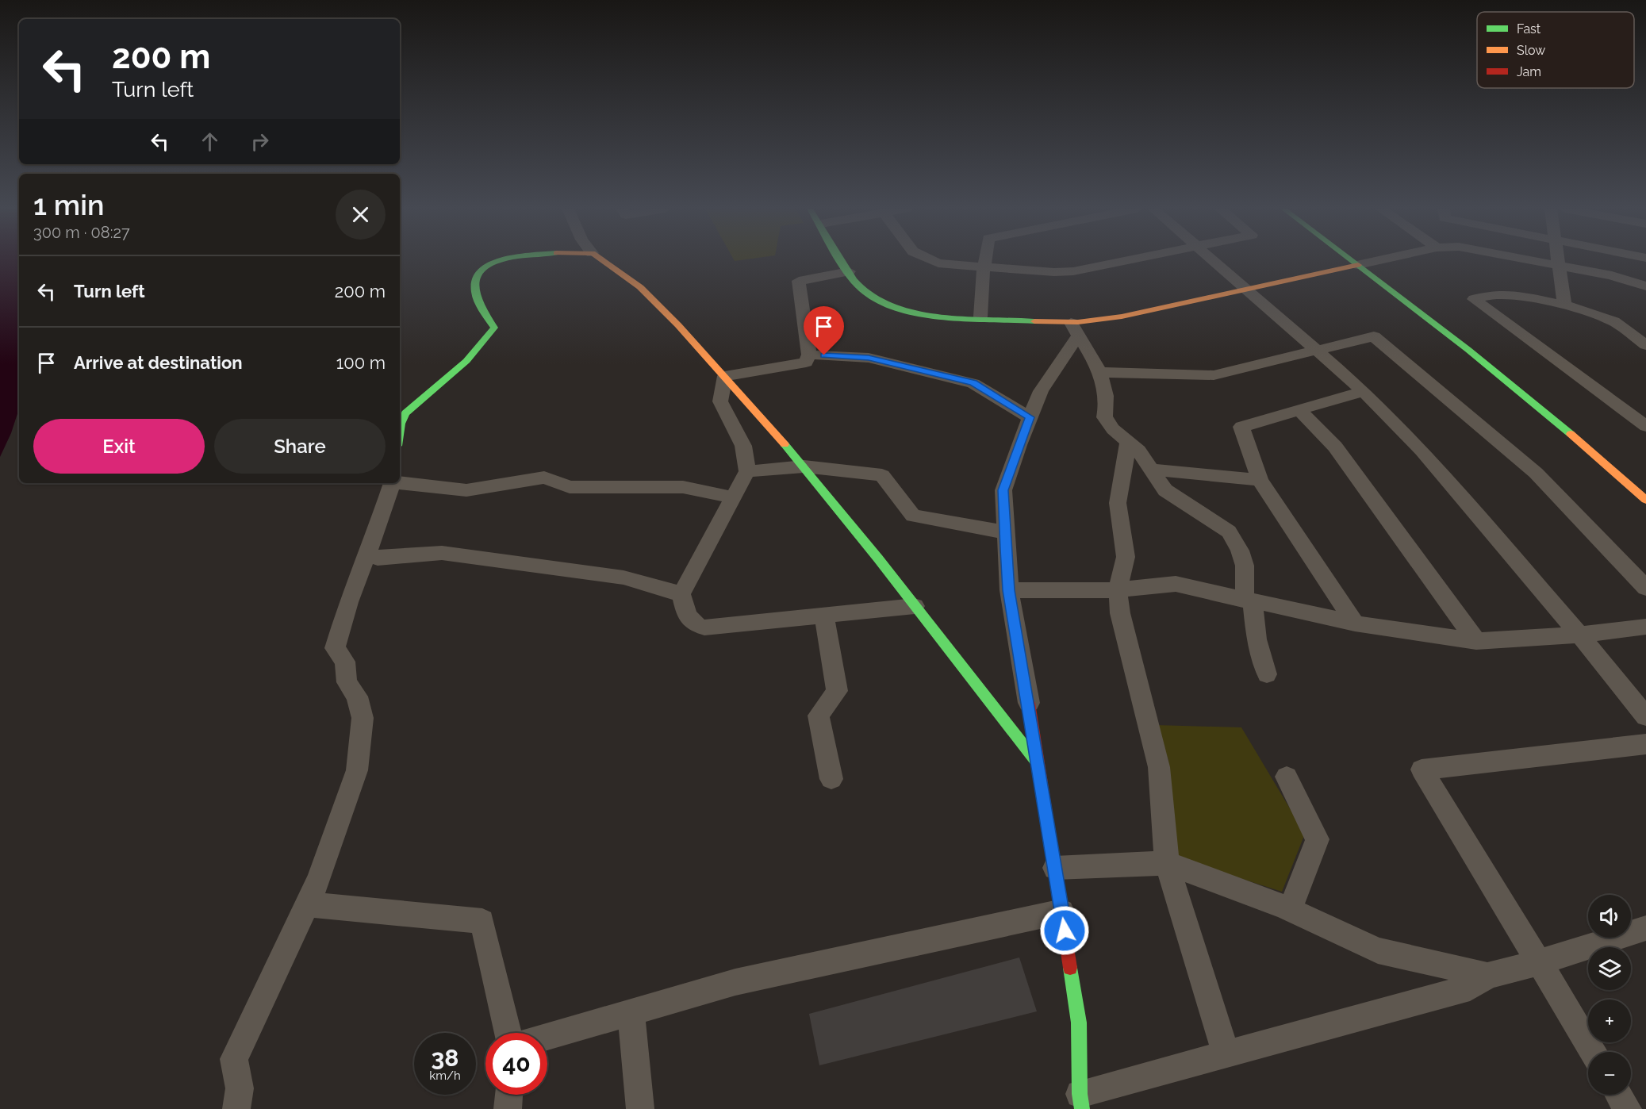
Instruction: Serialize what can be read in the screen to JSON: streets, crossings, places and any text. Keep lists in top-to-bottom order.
{
  "legend": ["Fast", "Slow", "Jam"],
  "page": {
    "turn": ["200 m", "Turn left"],
    "heading": ["1 min", "300 m · 08:27"],
    "list": [
      {
        "name": "Turn left",
        "value": "200 m"
      },
      {
        "name": "Arrive at destination",
        "value": "100 m"
      }
    ],
    "buttons": ["Exit", "Share"],
    "map_buttons": ["+", "−"],
    "speed": "38 km/h",
    "limit": "40"
  }
}
